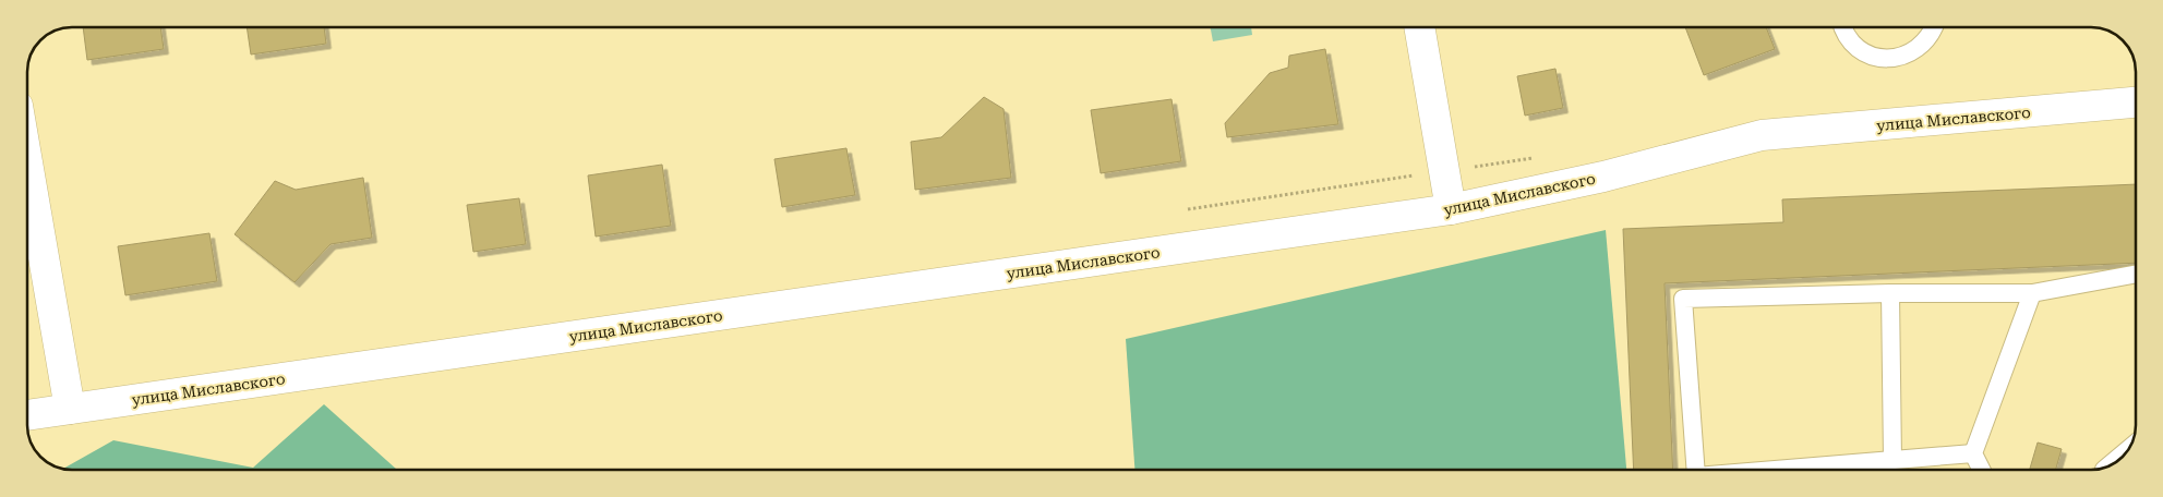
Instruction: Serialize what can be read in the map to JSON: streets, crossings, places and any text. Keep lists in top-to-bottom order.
{
  "streets": {
    "street": ["улица Миславского"]
  }
}
